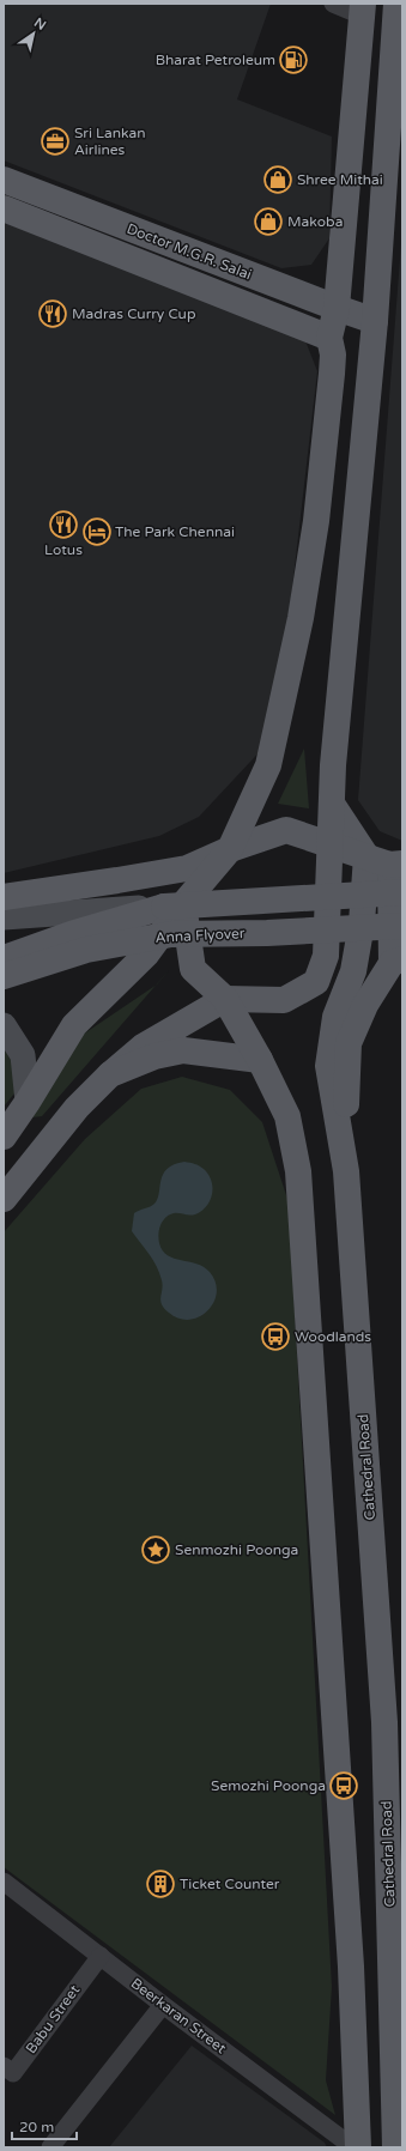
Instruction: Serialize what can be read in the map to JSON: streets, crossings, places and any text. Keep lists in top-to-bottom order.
{
  "streets": {
    "main road": ["Doctor M.G.R. Salai", "Anna Flyover", "Cathedral Road"],
    "street": ["Beerkaran Street", "Babu Street"]
  },
  "crossings": [
    ["Beerkaran Street", "Babu Street"]
  ],
  "places": {
    "fuel station": ["Bharat Petroleum"],
    "office": ["Sri Lankan Airlines"],
    "shop": ["Shree Mithai", "Makoba"],
    "restaurant": ["Madras Curry Cup", "Lotus"],
    "hotel": ["The Park Chennai"],
    "bus stop": ["Woodlands", "Semozhi Poonga"],
    "place": ["Senmozhi Poonga"],
    "building": ["Ticket Counter"]
  },
  "scale_bar": "20 m",
  "north": "top right"
}
